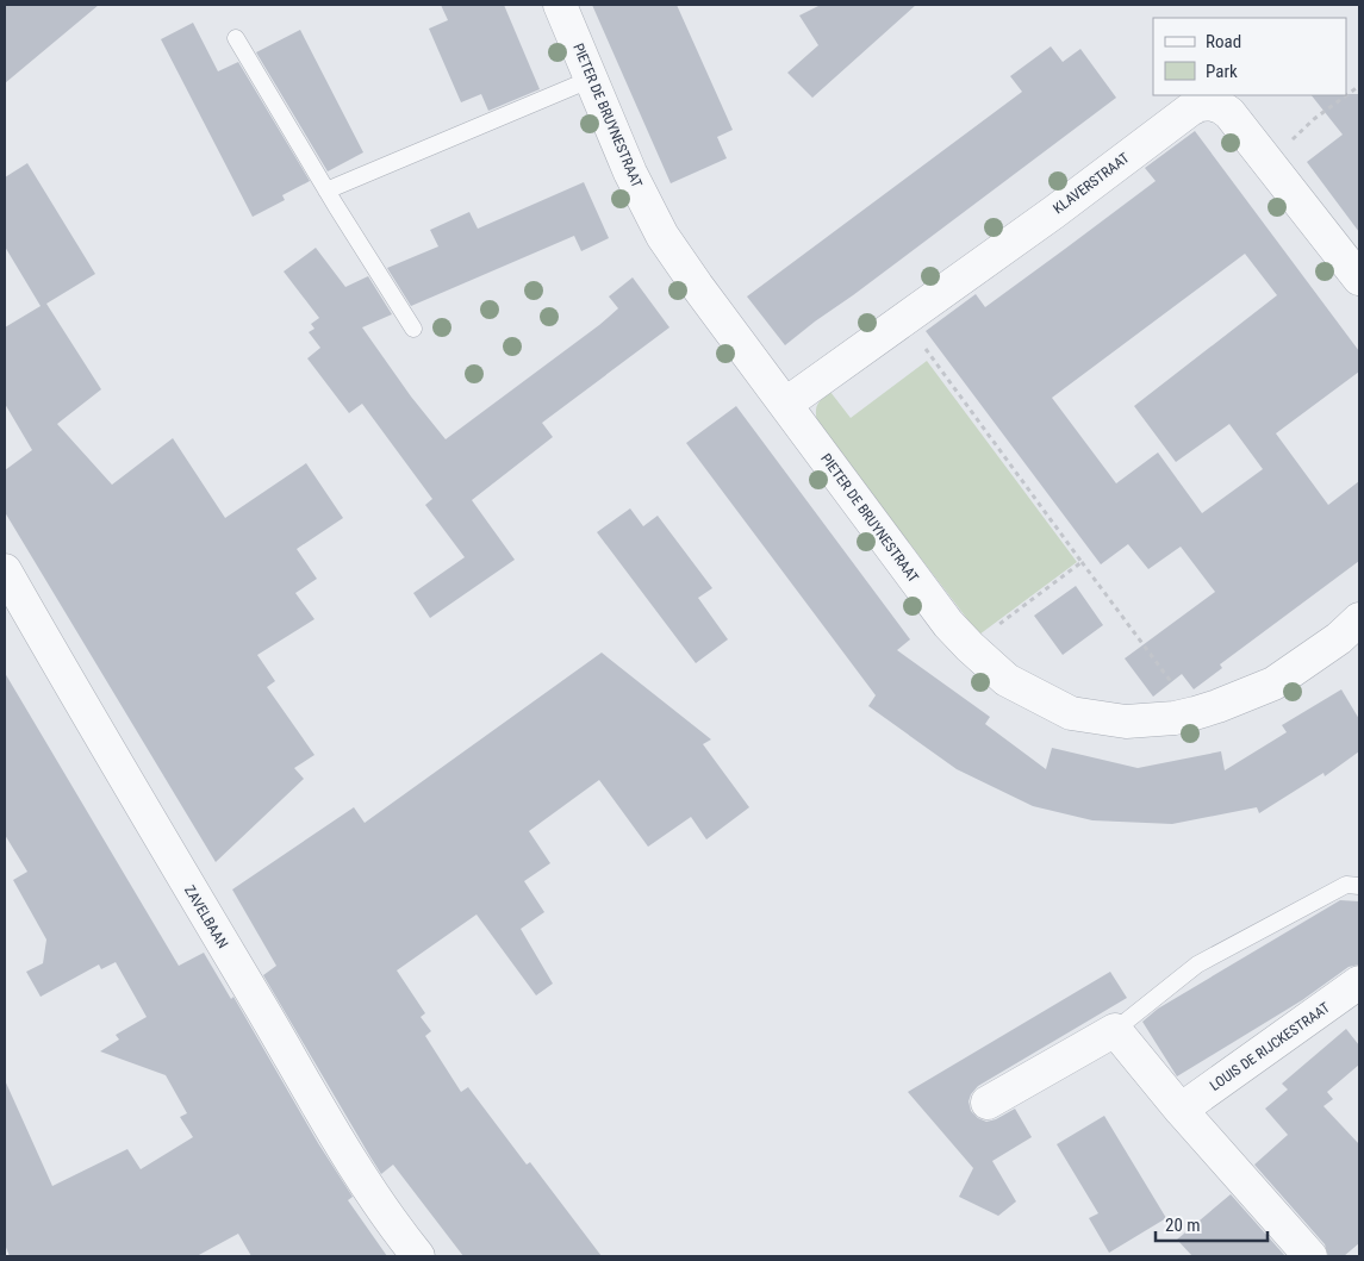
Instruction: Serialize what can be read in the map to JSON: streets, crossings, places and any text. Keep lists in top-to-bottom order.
{
  "streets": {
    "street": [
      "PIETER DE BRUYNESTRAAT",
      "KLAVERSTRAAT",
      "ZAVELBAAN",
      "LOUIS DE RIJCKESTRAAT"
    ]
  },
  "crossings": [
    ["PIETER DE BRUYNESTRAAT", "KLAVERSTRAAT"]
  ],
  "legend": ["Road", "Park"],
  "scale_bar": "20 m"
}
